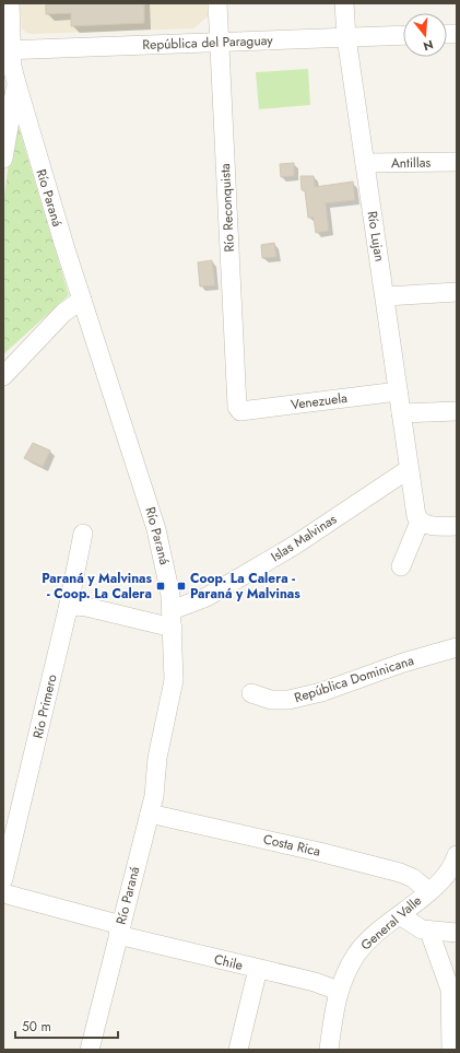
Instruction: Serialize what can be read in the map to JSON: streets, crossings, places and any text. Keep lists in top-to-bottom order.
{
  "streets": {
    "street": [
      "República del Paraguay",
      "Antillas",
      "Río Paraná",
      "Río Reconquista",
      "Río Lujan",
      "Venezuela",
      "Islas Malvinas",
      "República Dominicana",
      "Río Primero",
      "Costa Rica",
      "General Valle",
      "Chile"
    ]
  },
  "crossings": [
    ["República del Paraguay", "Río Paraná"],
    ["República del Paraguay", "Río Reconquista"],
    ["República del Paraguay", "Río Lujan"],
    ["Antillas", "Río Lujan"],
    ["Río Paraná", "Islas Malvinas"],
    ["Río Paraná", "Costa Rica"],
    ["Río Paraná", "Chile"],
    ["Río Reconquista", "Venezuela"],
    ["Río Lujan", "Venezuela"],
    ["Río Lujan", "Islas Malvinas"],
    ["Costa Rica", "General Valle"],
    ["General Valle", "Chile"]
  ],
  "places": {
    "transit": ["Paraná y Malvinas - Coop. La Calera", "Coop. La Calera - Paraná y Malvinas"]
  },
  "scale_bar": "50 m",
  "north": "bottom"
}
